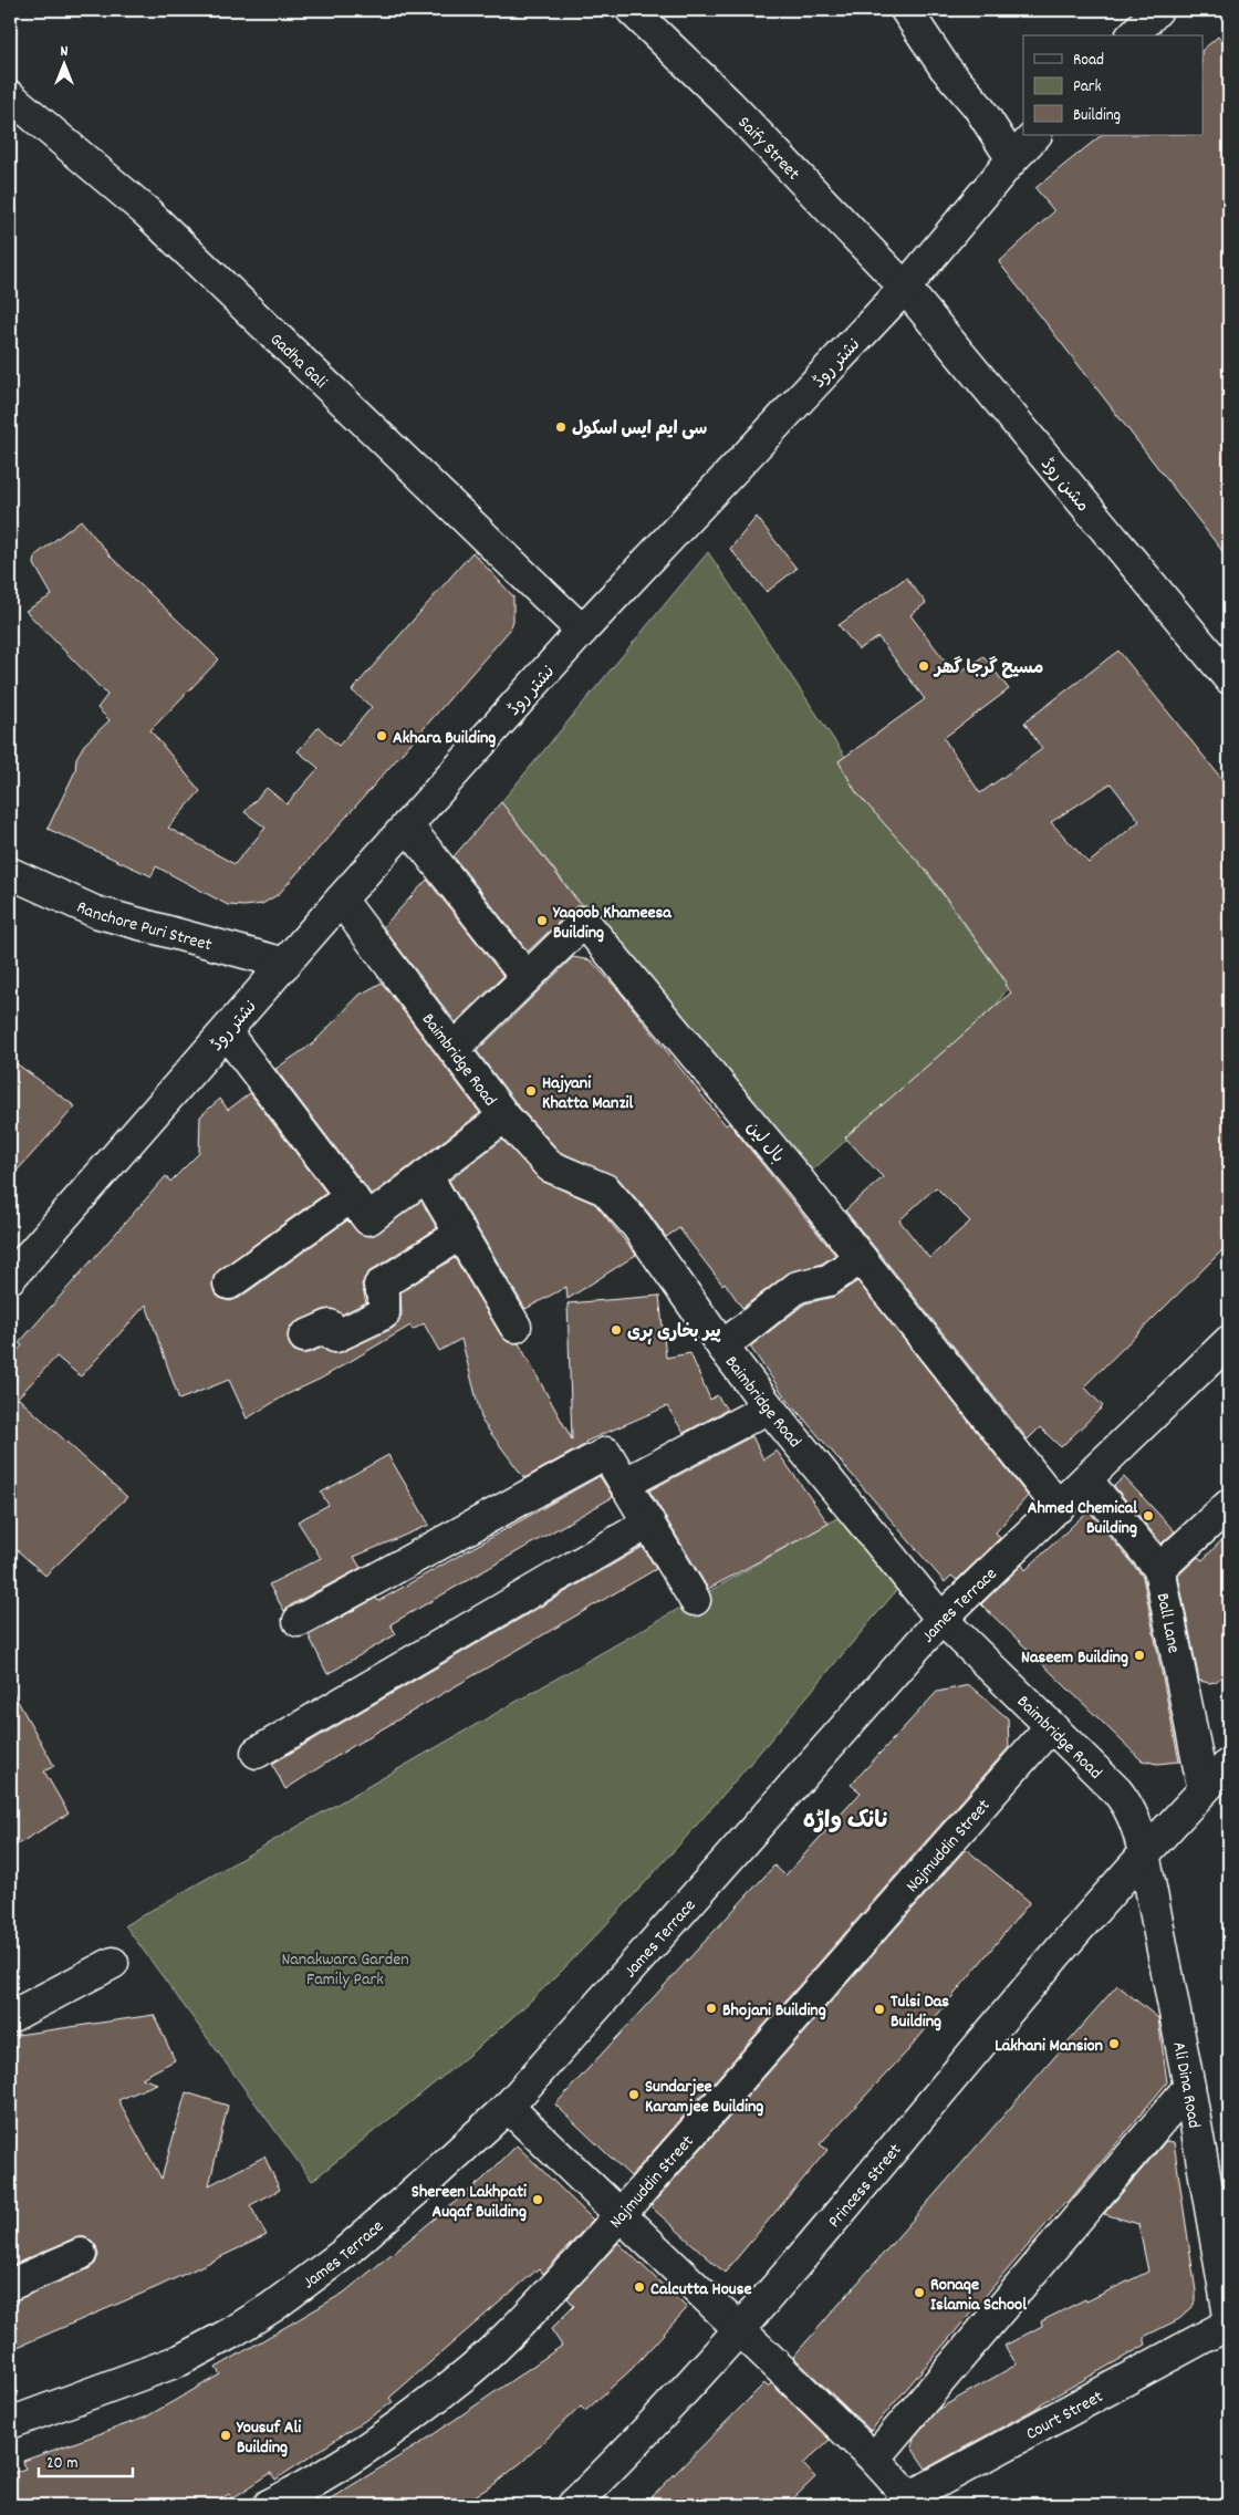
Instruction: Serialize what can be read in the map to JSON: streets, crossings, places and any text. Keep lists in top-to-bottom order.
{
  "streets": {
    "street": [
      "Saify Street",
      "Gadha Gali",
      "نشتر روڈ",
      "مشن روڈ",
      "Ranchore Puri Street",
      "Baimbridge Road",
      "بال لین",
      "James Terrace",
      "Ball Lane",
      "Najmuddin Street",
      "Ali Dina Road",
      "Princess Street",
      "Court Street"
    ]
  },
  "crossings": [
    ["Saify Street", "نشتر روڈ"],
    ["Saify Street", "مشن روڈ"],
    ["Gadha Gali", "نشتر روڈ"],
    ["نشتر روڈ", "مشن روڈ"],
    ["نشتر روڈ", "Ranchore Puri Street"],
    ["نشتر روڈ", "Baimbridge Road"],
    ["Baimbridge Road", "بال لین"],
    ["Baimbridge Road", "James Terrace"],
    ["Baimbridge Road", "Najmuddin Street"],
    ["Baimbridge Road", "Ali Dina Road"],
    ["Baimbridge Road", "Princess Street"],
    ["بال لین", "James Terrace"],
    ["James Terrace", "Ball Lane"],
    ["Ball Lane", "Princess Street"],
    ["Ali Dina Road", "Princess Street"]
  ],
  "districts": ["نانک واڑہ"],
  "parks": ["Nanakwara Garden Family Park"],
  "places": [
    "سی ایم ایس اسکول",
    "مسیح گرجا گھر",
    "Akhara Building",
    "Yaqoob Khameesa Building",
    "Hajyani Khatta Manzil",
    "پیر بخاری ہری",
    "Ahmed Chemical Building",
    "Naseem Building",
    "Bhojani Building",
    "Tulsi Das Building",
    "Lakhani Mansion",
    "Sundarjee Karamjee Building",
    "Shereen Lakhpati Auqaf Building",
    "Calcutta House",
    "Ronaqe Islamia School",
    "Yousuf Ali Building"
  ],
  "legend": ["Road", "Park", "Building"],
  "scale_bar": "20 m",
  "north": "top"
}
